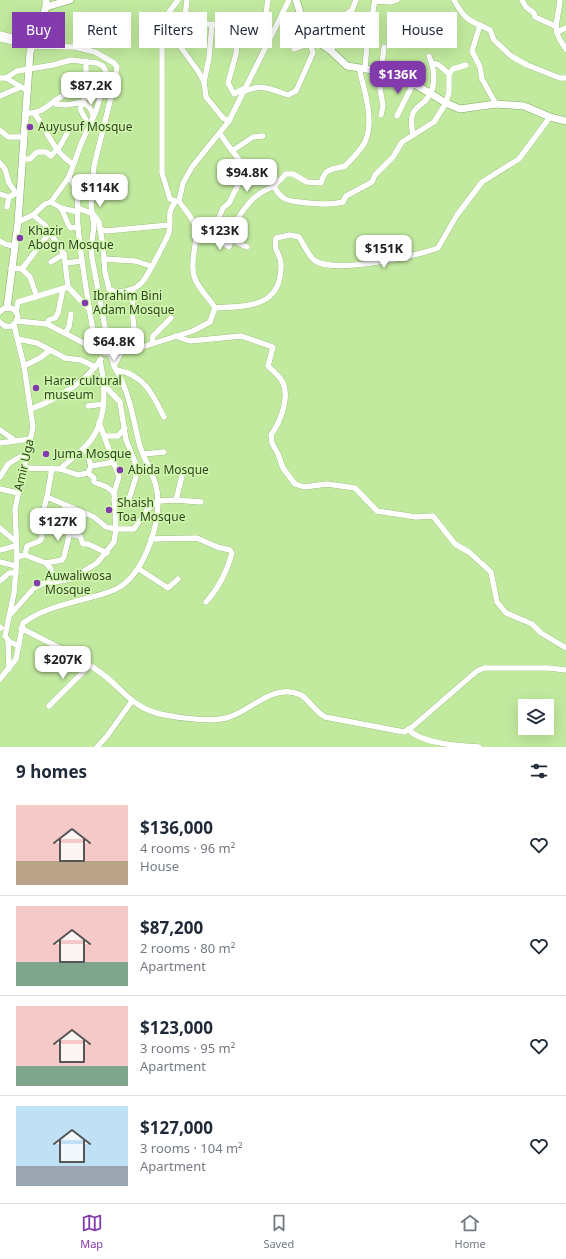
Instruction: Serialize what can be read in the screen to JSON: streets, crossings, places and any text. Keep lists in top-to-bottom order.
{
  "streets": {
    "street": ["Amir Uga"]
  },
  "places": [
    "Auyusuf Mosque",
    "Khazir Abogn Mosque",
    "Ibrahim Bini Adam Mosque",
    "Harar cultural museum",
    "Juma Mosque",
    "Abida Mosque",
    "Shaish Toa Mosque",
    "Auwaliwosa Mosque"
  ],
  "page": {
    "chip": [
      "Buy",
      "Rent",
      "Filters",
      "New",
      "Apartment",
      "House"
    ],
    "price": [
      "$136K",
      "$87.2K",
      "$94.8K",
      "$114K",
      "$123K",
      "$151K",
      "$64.8K",
      "$127K",
      "$207K"
    ],
    "heading": "9 homes",
    "list": [
      {
        "name": "$136,000",
        "note": "4 rooms · 96 m² · House"
      },
      {
        "name": "$87,200",
        "note": "2 rooms · 80 m² · Apartment"
      },
      {
        "name": "$123,000",
        "note": "3 rooms · 95 m² · Apartment"
      },
      {
        "name": "$127,000",
        "note": "3 rooms · 104 m² · Apartment"
      }
    ],
    "tabs": ["Map", "Saved", "Home"]
  }
}
